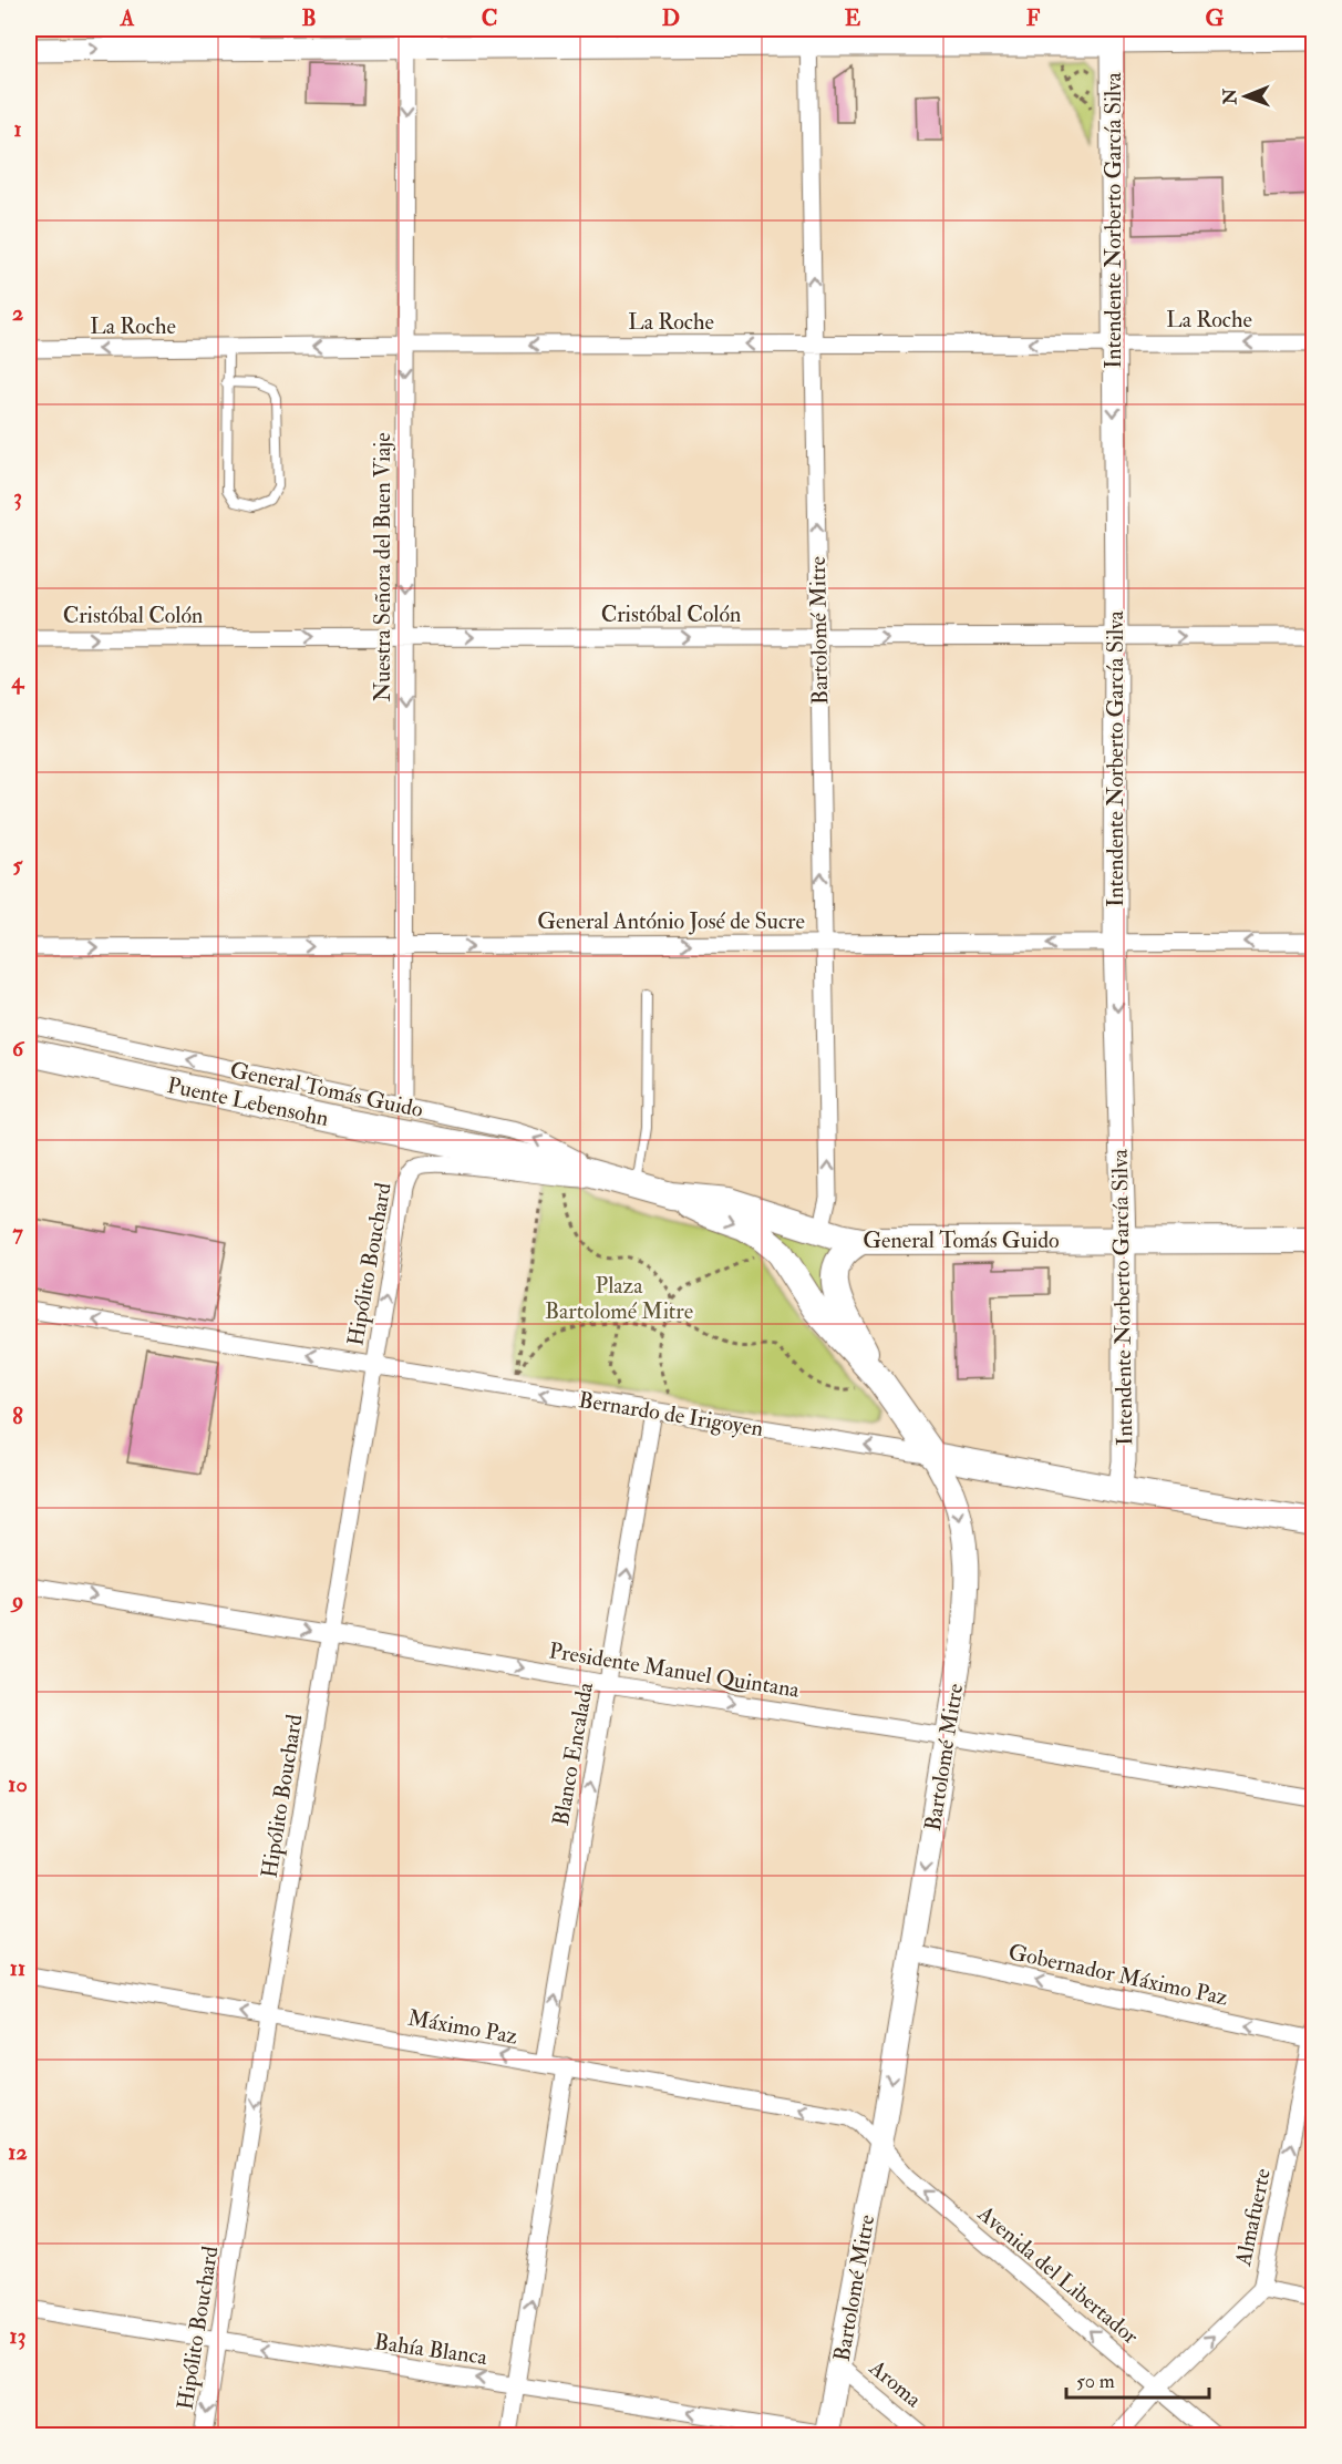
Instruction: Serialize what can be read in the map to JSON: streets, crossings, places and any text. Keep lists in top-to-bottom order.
{
  "streets": {
    "main road": [
      "Bartolomé Mitre",
      "General Tomás Guido",
      "Puente Lebensohn",
      "Bernardo de Irigoyen"
    ],
    "street": [
      "Intendente Norberto García Silva",
      "La Roche",
      "Nuestra Señora del Buen Viaje",
      "Cristóbal Colón",
      "General António José de Sucre",
      "Hipólito Bouchard",
      "Presidente Manuel Quintana",
      "Blanco Encalada",
      "Gobernador Máximo Paz",
      "Máximo Paz",
      "Almafuerte",
      "Avenida del Libertador",
      "Bahía Blanca",
      "Aroma"
    ]
  },
  "crossings": [
    ["Intendente Norberto García Silva", "La Roche"],
    ["Intendente Norberto García Silva", "Cristóbal Colón"],
    ["Intendente Norberto García Silva", "General António José de Sucre"],
    ["Intendente Norberto García Silva", "General Tomás Guido"],
    ["Intendente Norberto García Silva", "Bernardo de Irigoyen"],
    ["La Roche", "Nuestra Señora del Buen Viaje"],
    ["La Roche", "Bartolomé Mitre"],
    ["Nuestra Señora del Buen Viaje", "Cristóbal Colón"],
    ["Nuestra Señora del Buen Viaje", "General António José de Sucre"],
    ["Nuestra Señora del Buen Viaje", "General Tomás Guido"],
    ["Cristóbal Colón", "Bartolomé Mitre"],
    ["Bartolomé Mitre", "General António José de Sucre"],
    ["Bartolomé Mitre", "General Tomás Guido"],
    ["Bartolomé Mitre", "Bernardo de Irigoyen"],
    ["Bartolomé Mitre", "Presidente Manuel Quintana"],
    ["Bartolomé Mitre", "Gobernador Máximo Paz"],
    ["Bartolomé Mitre", "Máximo Paz"],
    ["Bartolomé Mitre", "Avenida del Libertador"],
    ["Bartolomé Mitre", "Bahía Blanca"],
    ["Bartolomé Mitre", "Aroma"],
    ["General Tomás Guido", "Puente Lebensohn"],
    ["General Tomás Guido", "Hipólito Bouchard"],
    ["Hipólito Bouchard", "Bernardo de Irigoyen"],
    ["Hipólito Bouchard", "Presidente Manuel Quintana"],
    ["Hipólito Bouchard", "Máximo Paz"],
    ["Hipólito Bouchard", "Bahía Blanca"],
    ["Bernardo de Irigoyen", "Blanco Encalada"],
    ["Presidente Manuel Quintana", "Blanco Encalada"],
    ["Blanco Encalada", "Máximo Paz"],
    ["Gobernador Máximo Paz", "Almafuerte"],
    ["Máximo Paz", "Avenida del Libertador"],
    ["Almafuerte", "Avenida del Libertador"]
  ],
  "one_way": [
    "Intendente Norberto García Silva",
    "La Roche",
    "Nuestra Señora del Buen Viaje",
    "Cristóbal Colón",
    "General Tomás Guido",
    "Bernardo de Irigoyen",
    "Presidente Manuel Quintana",
    "Blanco Encalada",
    "Gobernador Máximo Paz",
    "Máximo Paz",
    "Almafuerte",
    "Avenida del Libertador",
    "Bahía Blanca"
  ],
  "parks": ["Plaza Bartolomé Mitre"],
  "scale_bar": "50 m",
  "north": "left",
  "grid": {
    "columns": [
      "A",
      "B",
      "C",
      "D",
      "E",
      "F",
      "G"
    ],
    "rows": [
      "1",
      "2",
      "3",
      "4",
      "5",
      "6",
      "7",
      "8",
      "9",
      "10",
      "11",
      "12",
      "13"
    ]
  }
}
